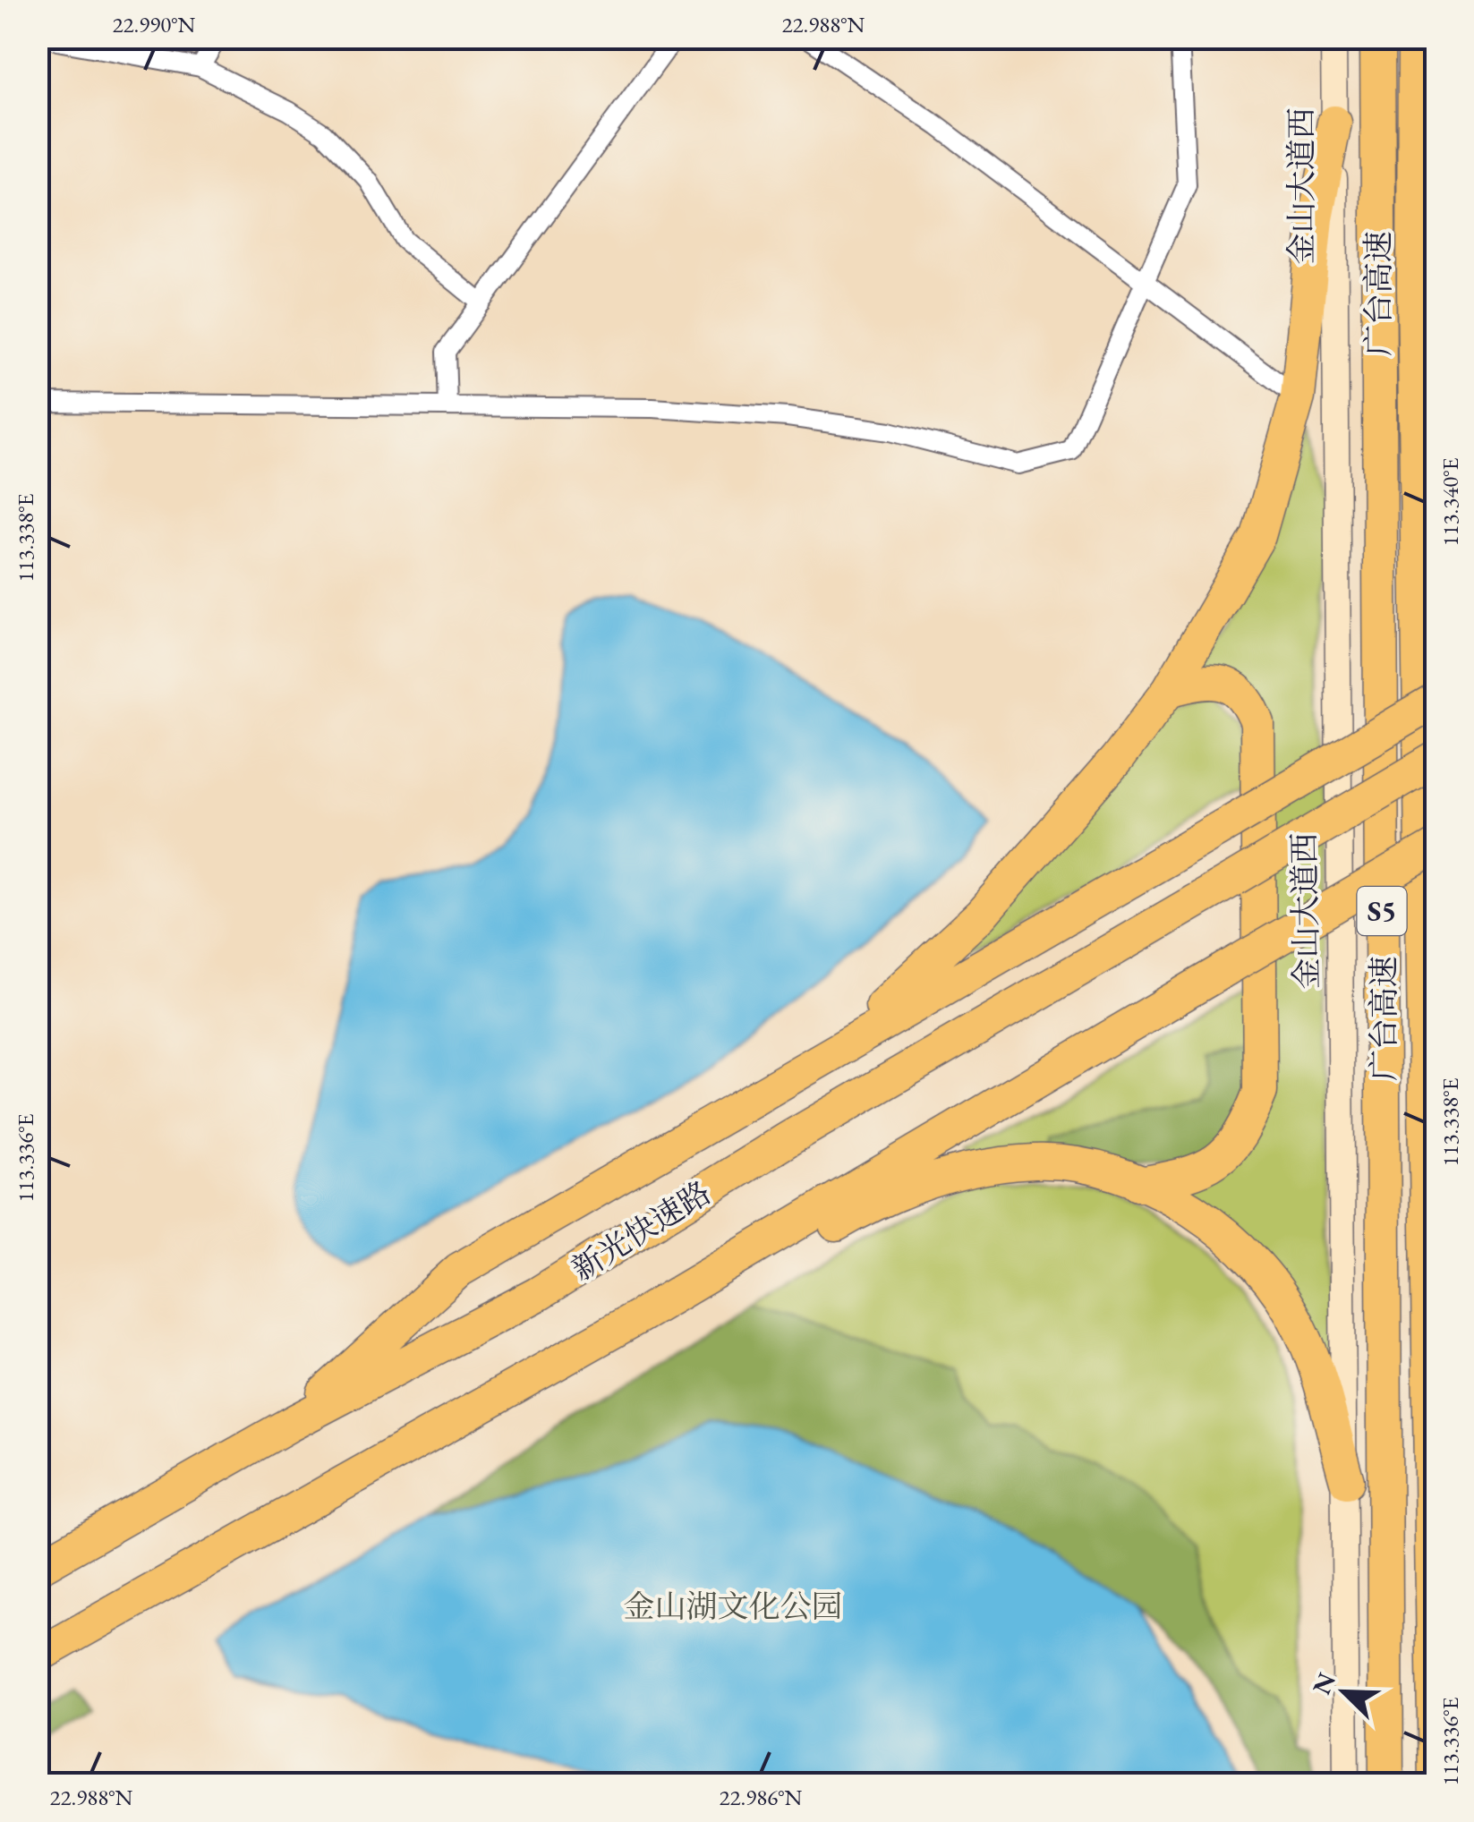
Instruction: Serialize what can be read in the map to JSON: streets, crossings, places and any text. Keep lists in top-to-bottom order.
{
  "streets": {
    "highway": ["广台高速", "S5", "新光快速路"],
    "main road": ["金山大道西"]
  },
  "parks": ["金山湖文化公园"],
  "north": "top left",
  "coordinates": [
    "22.990°N",
    "22.988°N",
    "113.340°E",
    "113.338°E",
    "113.336°E",
    "22.986°N"
  ]
}
